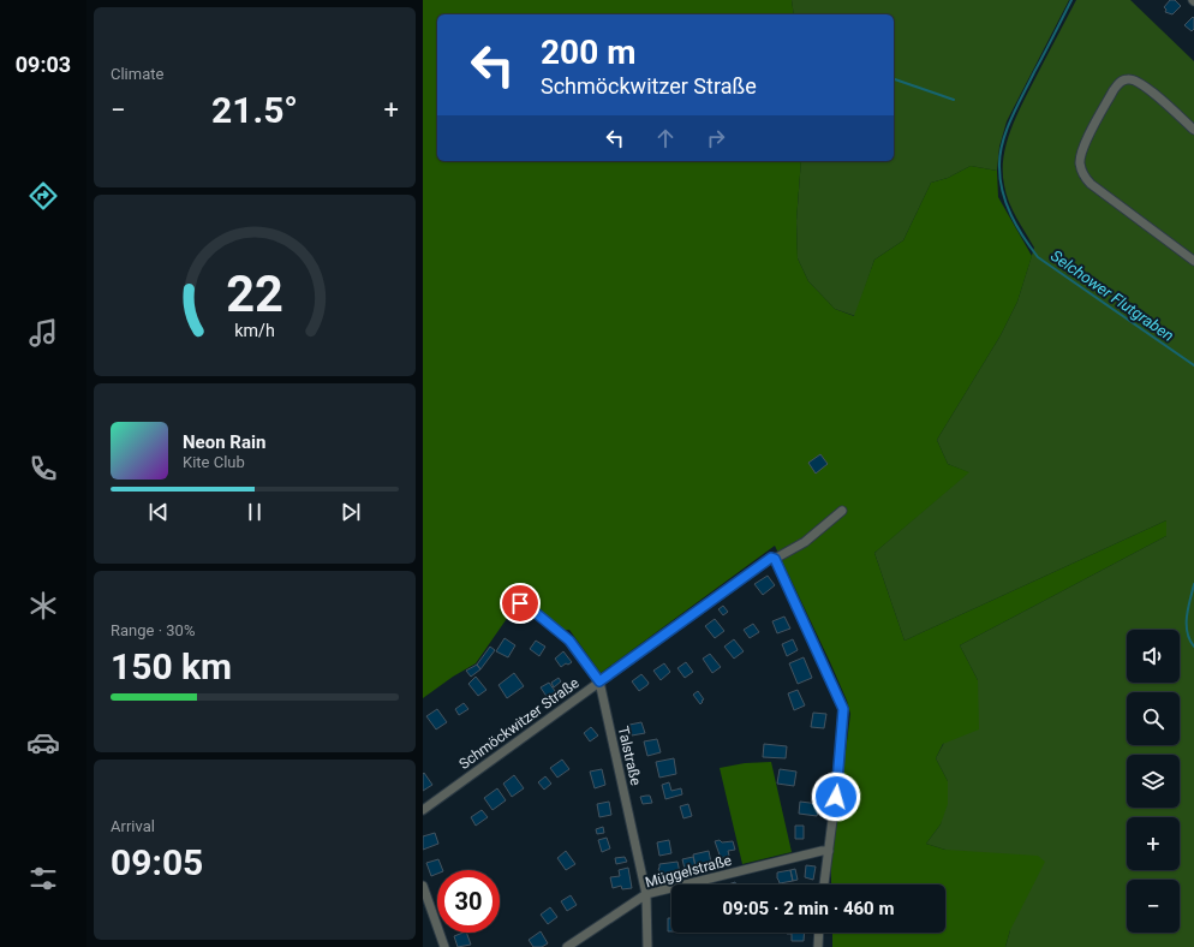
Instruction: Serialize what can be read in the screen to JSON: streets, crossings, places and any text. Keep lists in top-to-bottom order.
{
  "streets": {
    "street": ["Schmöckwitzer Straße", "Talstraße", "Müggelstraße"]
  },
  "crossings": [
    ["Schmöckwitzer Straße", "Talstraße"],
    ["Talstraße", "Müggelstraße"]
  ],
  "water": ["Selchower Flutgraben"],
  "page": {
    "tabs": "09:03",
    "tile": [
      "Climate",
      ["Range · 30%", "150 km"],
      ["Arrival", "09:05"]
    ],
    "turn": ["200 m", "Schmöckwitzer Straße"],
    "heat": ["−", "21.5°", "+"],
    "song": ["Neon Rain", "Kite Club"],
    "map_buttons": ["+", "−"],
    "limit": "30",
    "trip": "09:05 · 2 min · 460 m",
    "gauge": ["22", "km/h"]
  }
}
